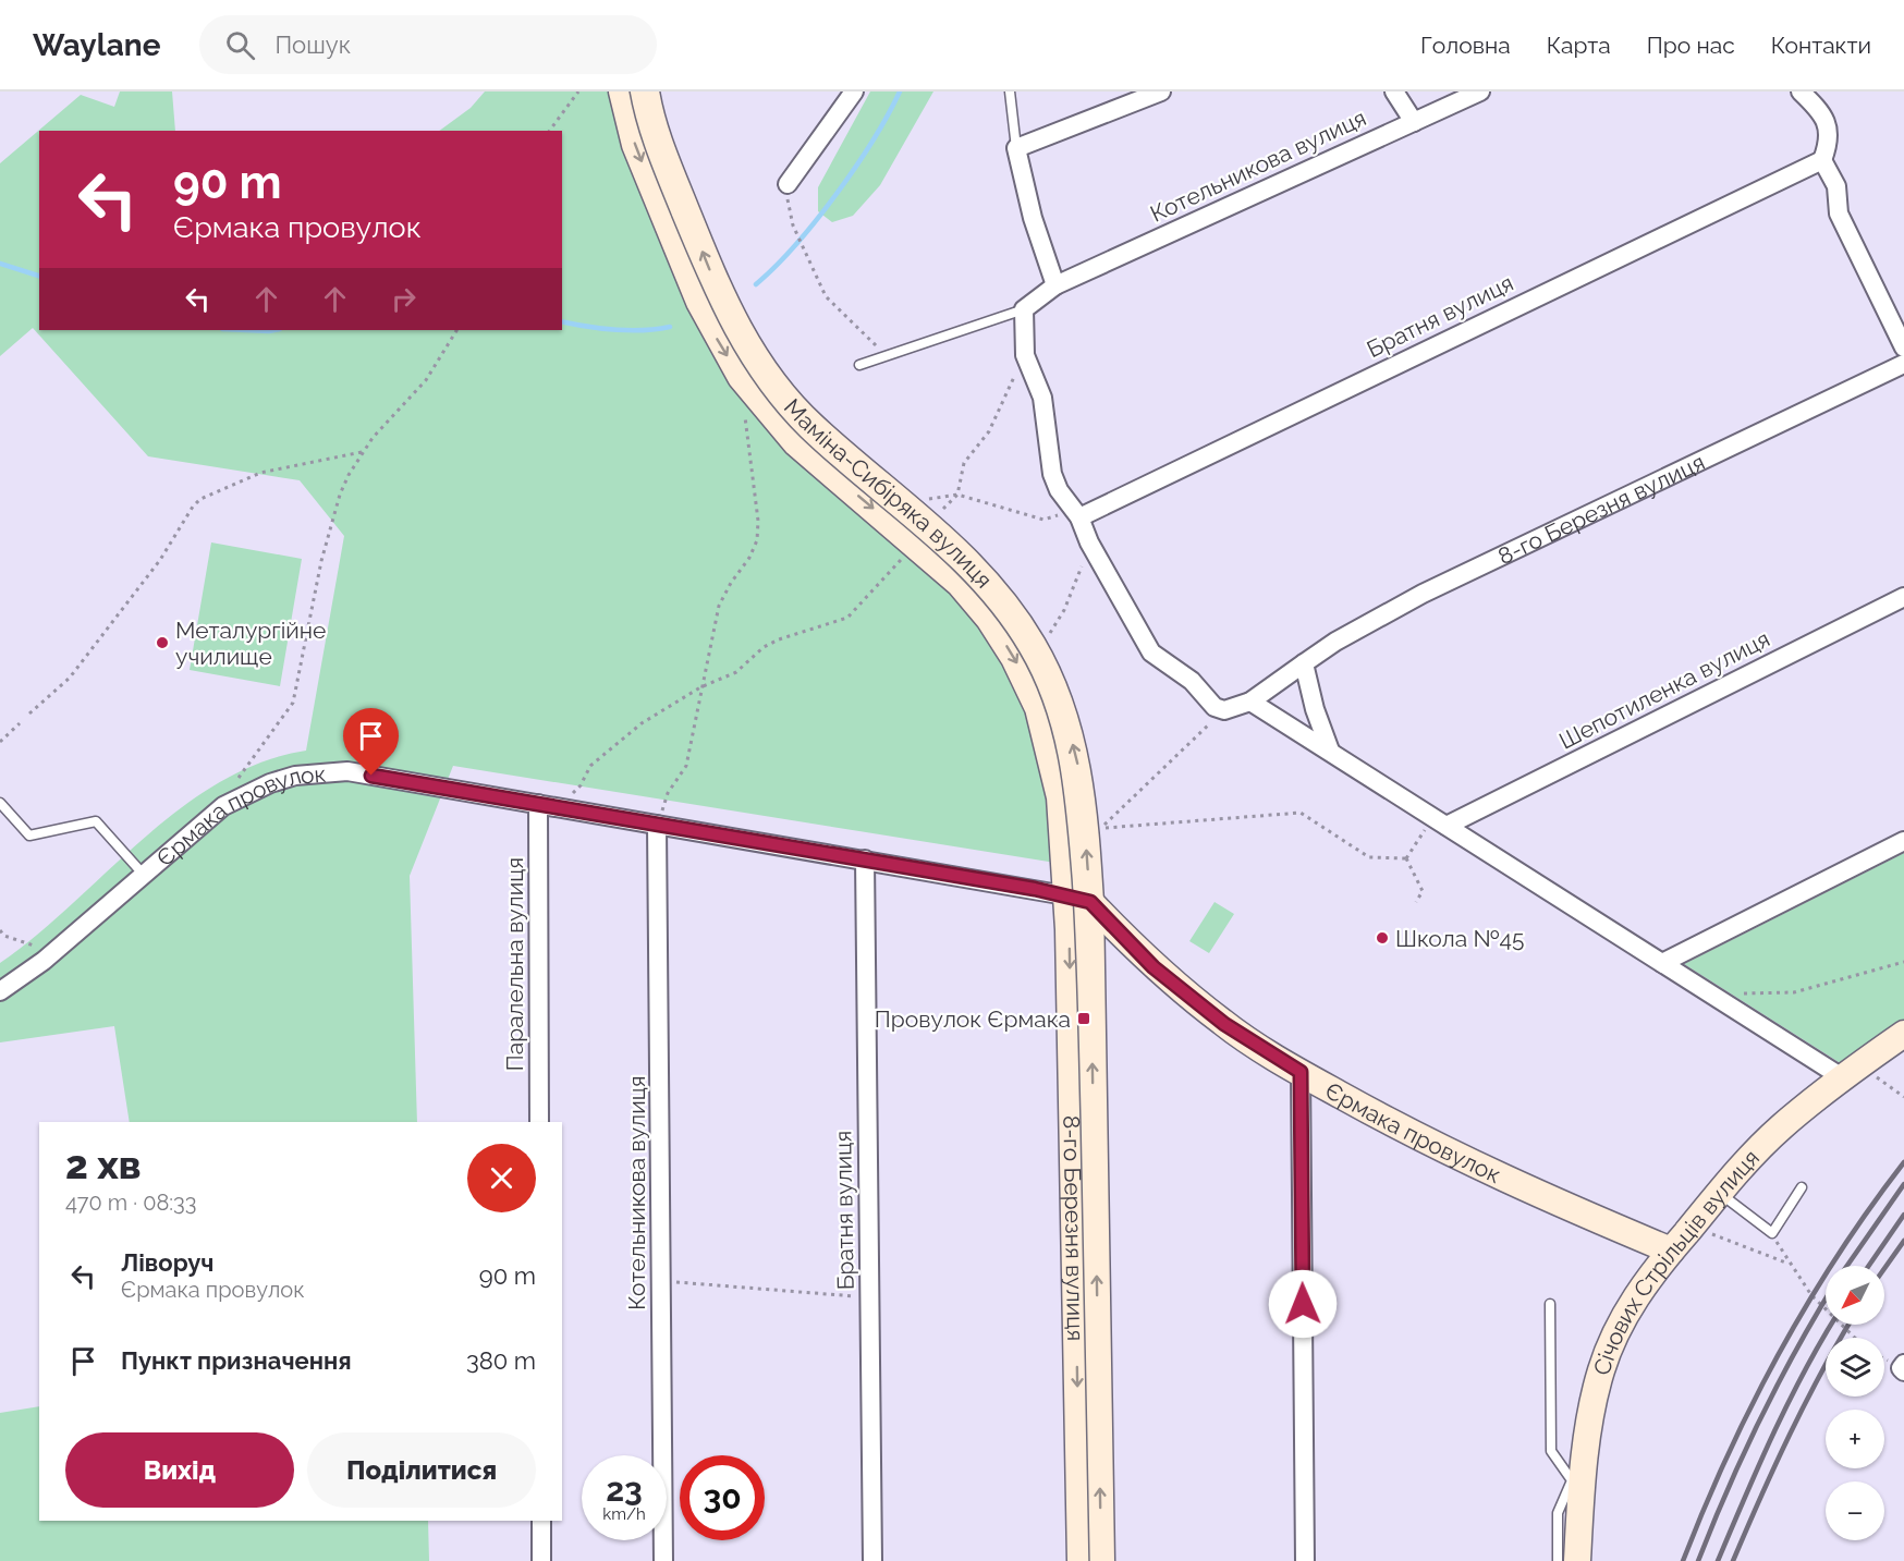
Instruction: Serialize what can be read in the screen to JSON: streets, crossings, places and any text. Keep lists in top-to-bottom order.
{
  "streets": {
    "main road": [
      "Маміна-Сибіряка вулиця",
      "8-го Березня вулиця",
      "Єрмака провулок",
      "Січових Стрільців вулиця"
    ],
    "street": [
      "Котельникова вулиця",
      "Братня вулиця",
      "Шепотиленка вулиця",
      "Паралельна вулиця"
    ]
  },
  "crossings": [
    ["Котельникова вулиця", "Єрмака провулок"],
    ["Братня вулиця", "Єрмака провулок"],
    ["Маміна-Сибіряка вулиця", "8-го Березня вулиця"],
    ["Маміна-Сибіряка вулиця", "Єрмака провулок"],
    ["8-го Березня вулиця", "Єрмака провулок"],
    ["Єрмака провулок", "Паралельна вулиця"],
    ["Єрмака провулок", "Січових Стрільців вулиця"]
  ],
  "places": {
    "other": ["Металургійне училище", "Школа №45"],
    "transit": ["Провулок Єрмака"]
  },
  "north": "bottom left",
  "page": {
    "header": "Waylane",
    "search": "Пошук",
    "nav": [
      "Головна",
      "Карта",
      "Про нас",
      "Контакти"
    ],
    "turn": ["90 m", "Єрмака провулок"],
    "heading": ["2 хв", "470 m · 08:33"],
    "list": [
      {
        "name": "Ліворуч",
        "note": "Єрмака провулок",
        "value": "90 m"
      },
      {
        "name": "Пункт призначення",
        "value": "380 m"
      }
    ],
    "map_buttons": ["+", "−"],
    "buttons": ["Вихід", "Поділитися"],
    "speed": "23 km/h",
    "limit": "30"
  }
}
